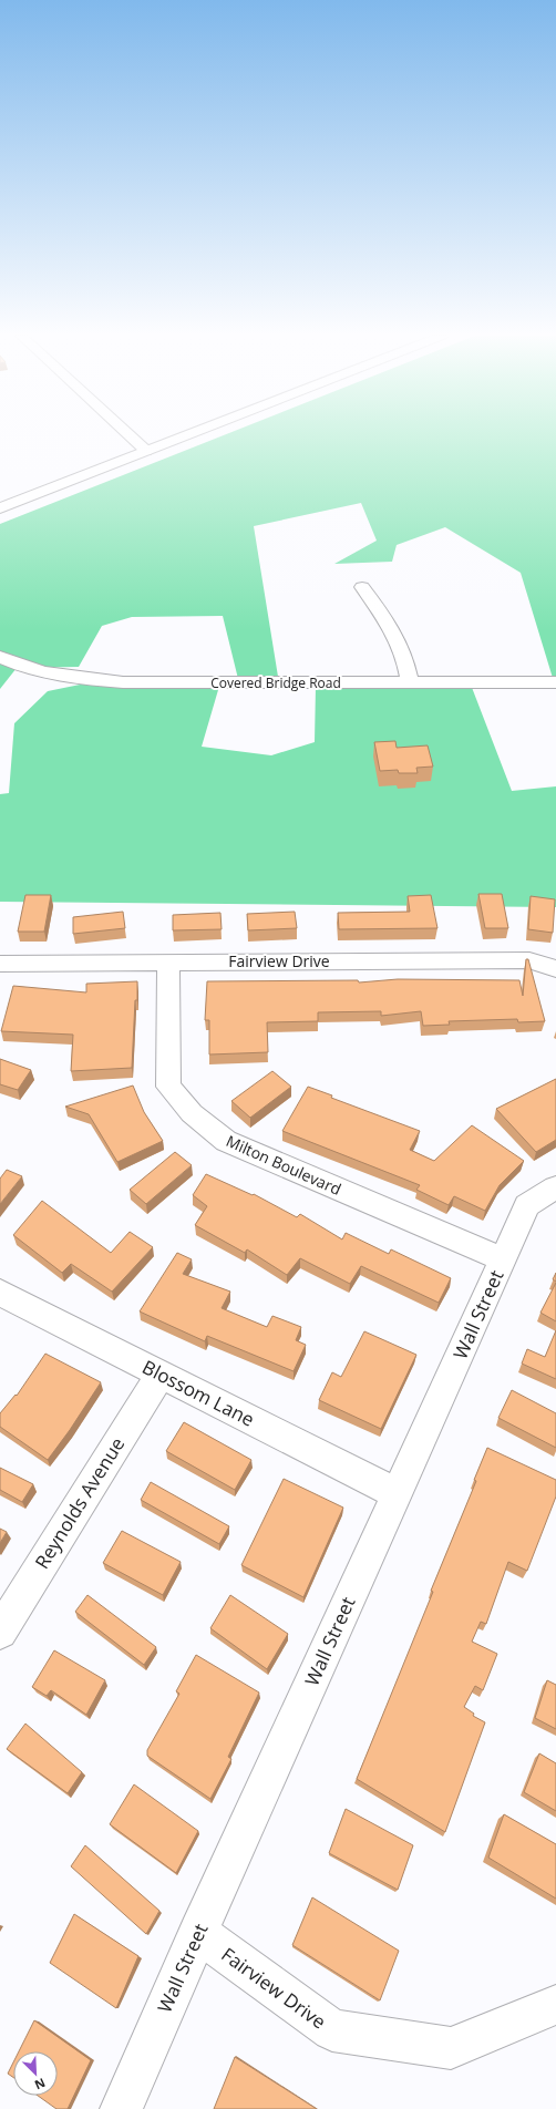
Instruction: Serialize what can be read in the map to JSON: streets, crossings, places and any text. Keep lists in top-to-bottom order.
{
  "streets": {
    "street": [
      "Covered Bridge Road",
      "Fairview Drive",
      "Milton Boulevard",
      "Wall Street",
      "Blossom Lane",
      "Reynolds Avenue"
    ]
  },
  "crossings": [
    ["Fairview Drive", "Milton Boulevard"],
    ["Fairview Drive", "Wall Street"],
    ["Milton Boulevard", "Wall Street"],
    ["Wall Street", "Blossom Lane"],
    ["Blossom Lane", "Reynolds Avenue"]
  ],
  "north": "bottom right"
}
